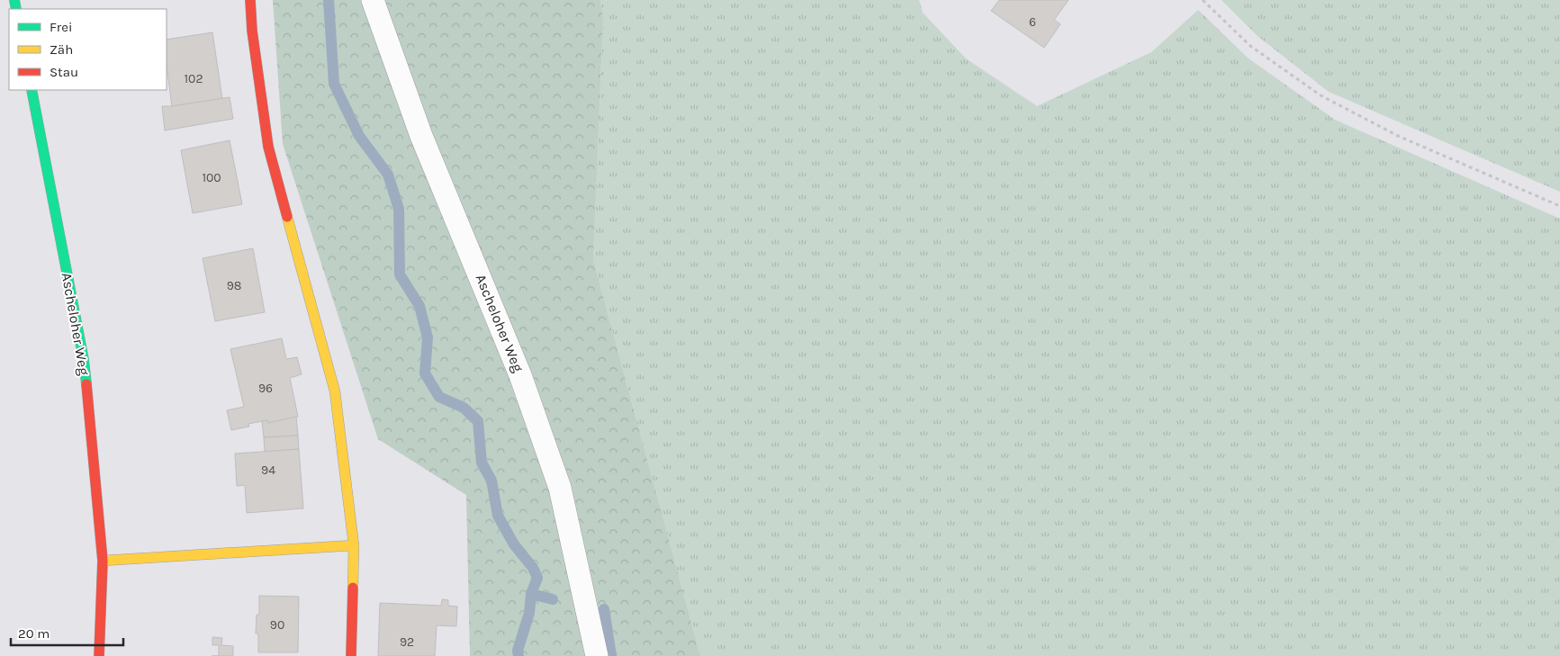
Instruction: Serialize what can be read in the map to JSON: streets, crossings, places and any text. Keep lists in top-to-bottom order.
{
  "streets": {
    "street": ["Ascheloher Weg"]
  },
  "house_numbers": [
    "6",
    "102",
    "100",
    "98",
    "96",
    "94",
    "90",
    "92"
  ],
  "legend": ["Frei", "Zäh", "Stau"],
  "scale_bar": "20 m"
}
